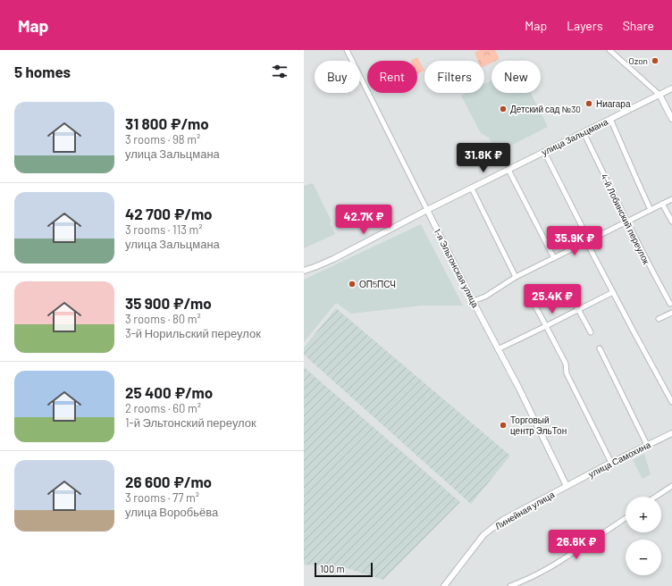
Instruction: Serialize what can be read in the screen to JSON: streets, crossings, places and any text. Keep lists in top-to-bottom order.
{
  "streets": {
    "street": [
      "улица Зальцмана",
      "4-й Лобинский переулок",
      "1-я Эльтонская улица",
      "улица Самохина",
      "Линейная улица"
    ]
  },
  "crossings": [
    ["улица Зальцмана", "4-й Лобинский переулок"],
    ["улица Зальцмана", "1-я Эльтонская улица"],
    ["1-я Эльтонская улица", "улица Самохина"],
    ["1-я Эльтонская улица", "Линейная улица"],
    ["улица Самохина", "Линейная улица"]
  ],
  "places": [
    "Ozon",
    "Ниагара",
    "Детский сад №30",
    "ОП5ПСЧ",
    "Торговый центр ЭльТон"
  ],
  "scale_bar": "100 m",
  "page": {
    "header": "Map",
    "nav": ["Map", "Layers", "Share"],
    "heading": "5 homes",
    "chip": [
      "Buy",
      "Rent",
      "Filters",
      "New"
    ],
    "list": [
      {
        "name": "31 800 ₽/mo",
        "note": "3 rooms · 98 m² · улица Зальцмана"
      },
      {
        "name": "42 700 ₽/mo",
        "note": "3 rooms · 113 m² · улица Зальцмана"
      },
      {
        "name": "35 900 ₽/mo",
        "note": "3 rooms · 80 m² · 3-й Норильский переулок"
      },
      {
        "name": "25 400 ₽/mo",
        "note": "2 rooms · 60 m² · 1-й Эльтонский переулок"
      },
      {
        "name": "26 600 ₽/mo",
        "note": "3 rooms · 77 m² · улица Воробьёва"
      }
    ],
    "price": [
      "31.8K ₽",
      "42.7K ₽",
      "35.9K ₽",
      "25.4K ₽",
      "26.6K ₽"
    ],
    "map_buttons": ["+", "−"],
    "scale": "100 m"
  }
}
